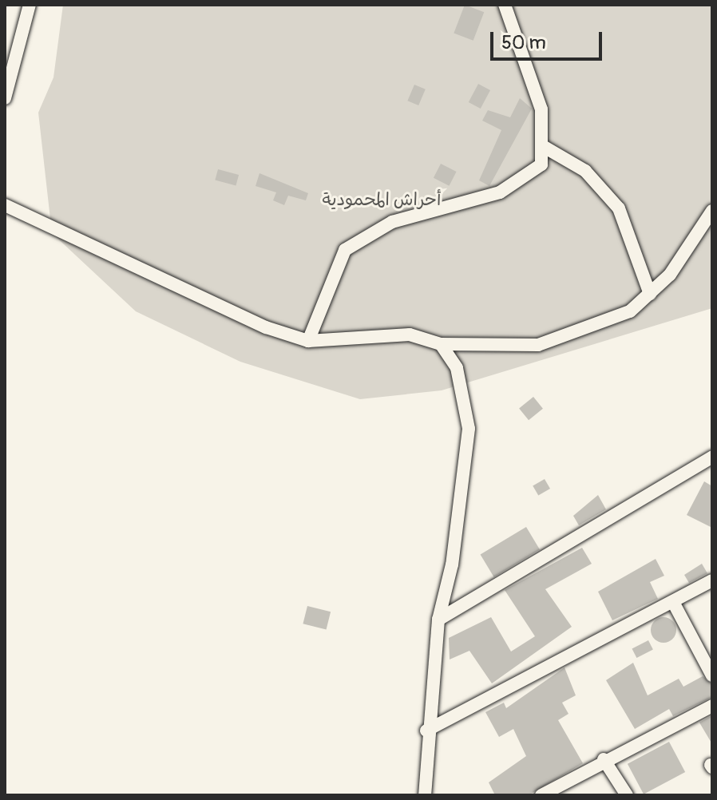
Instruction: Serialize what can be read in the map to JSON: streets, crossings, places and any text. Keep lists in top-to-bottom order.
{
  "parks": ["أحراش المحمودية"],
  "scale_bar": "50 m"
}
